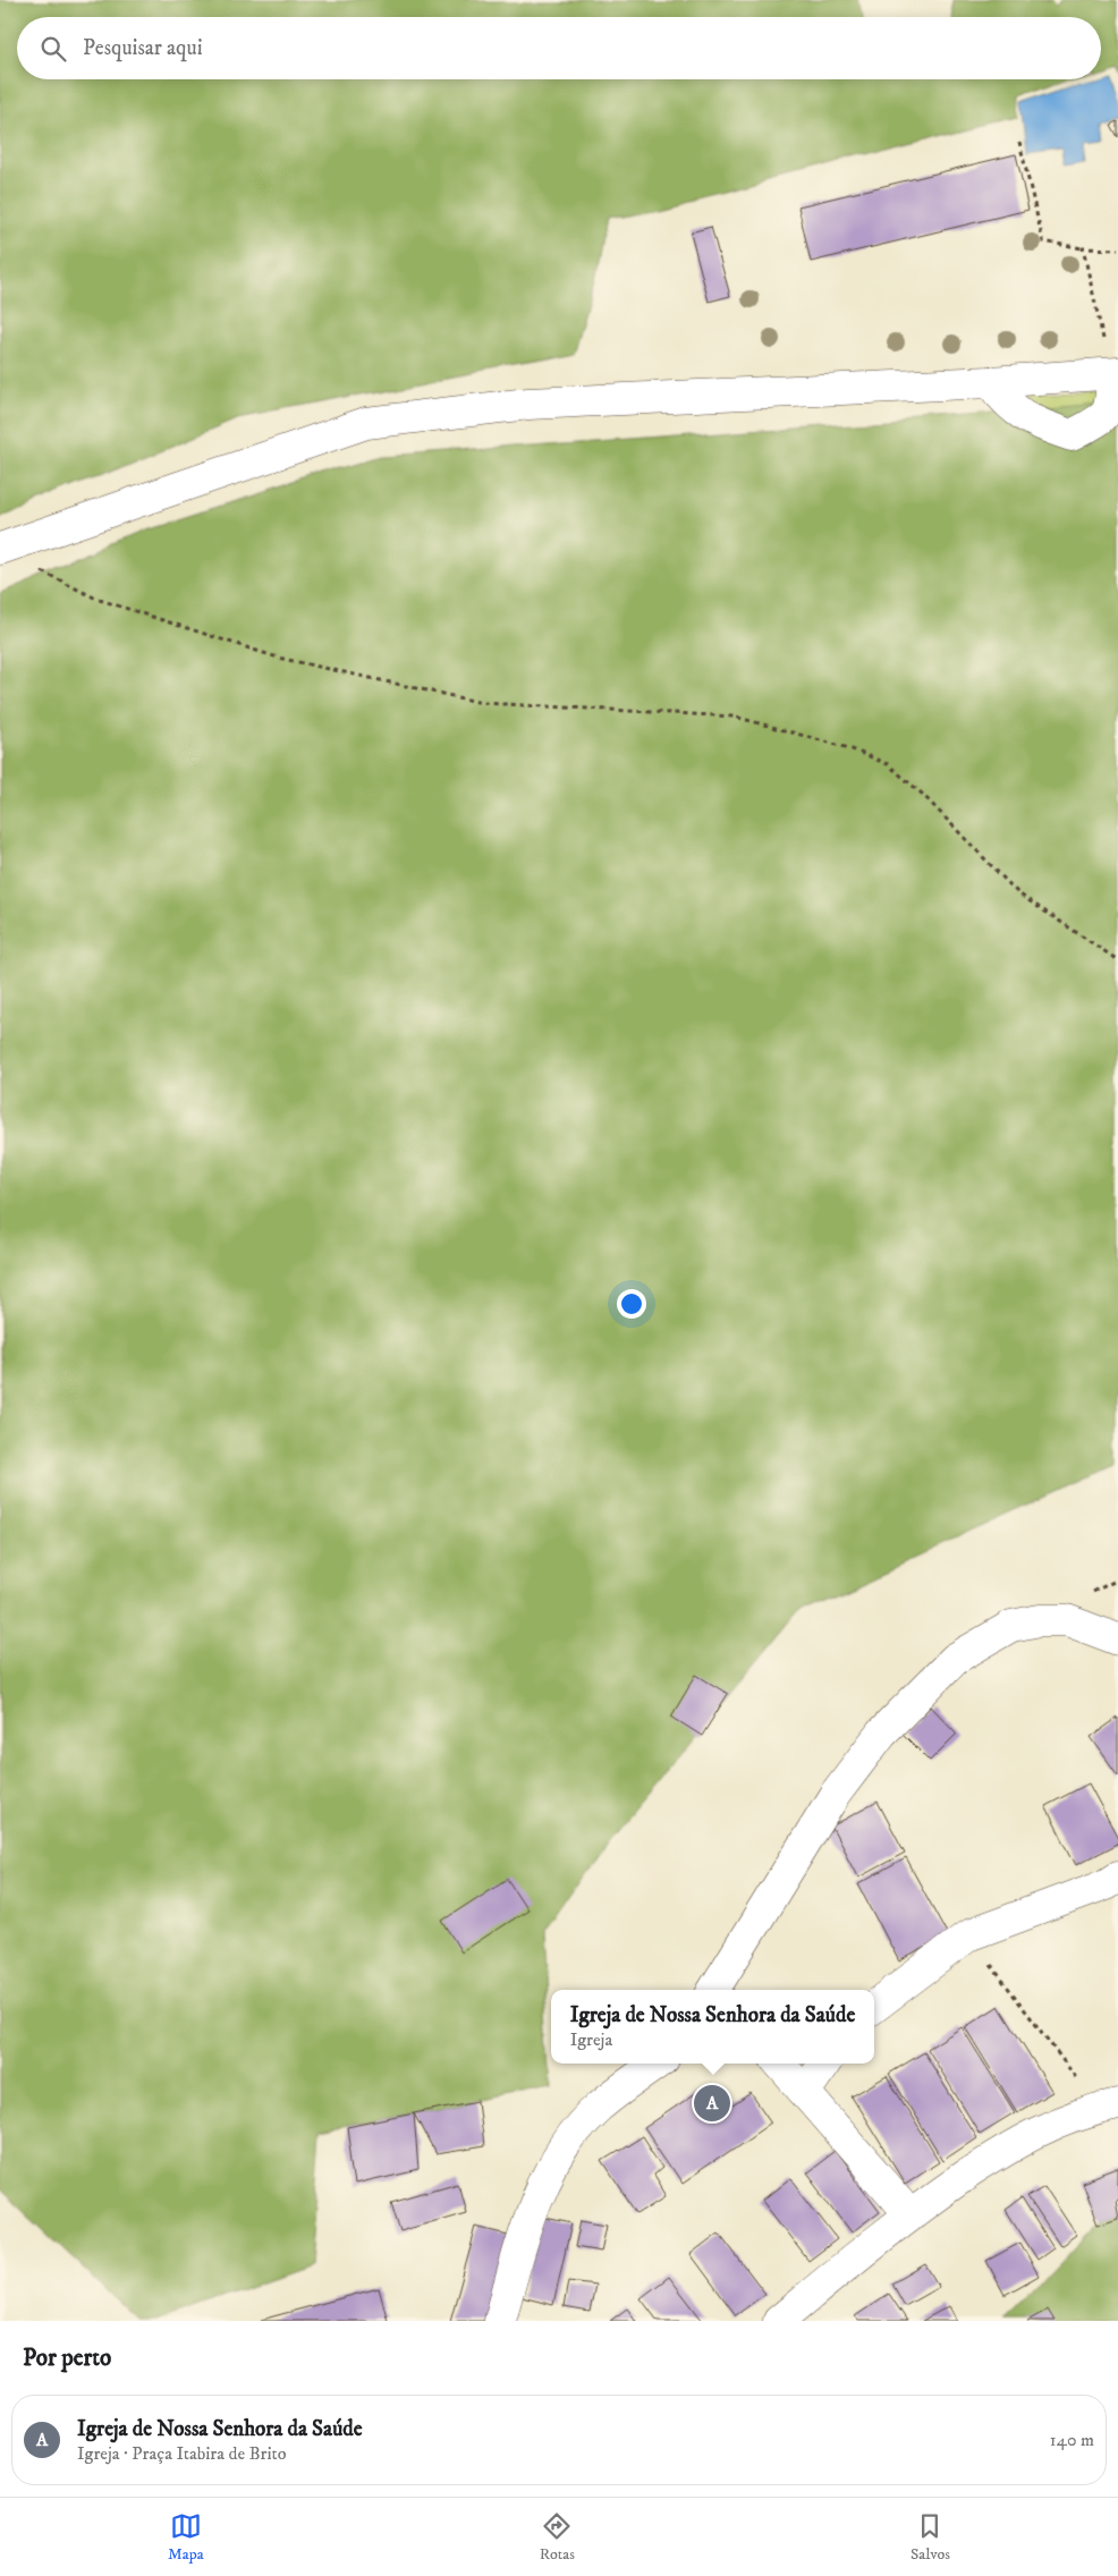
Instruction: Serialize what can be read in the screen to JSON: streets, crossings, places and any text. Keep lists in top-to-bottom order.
{
  "page": {
    "search": "Pesquisar aqui",
    "popup": ["Igreja de Nossa Senhora da Saúde", "Igreja"],
    "pins": "A",
    "heading": "Por perto",
    "list": [
      {
        "mark": "A",
        "name": "Igreja de Nossa Senhora da Saúde",
        "note": "Igreja · Praça Itabira de Brito",
        "value": "140 m"
      }
    ],
    "nav": ["Mapa", "Rotas", "Salvos"]
  }
}
